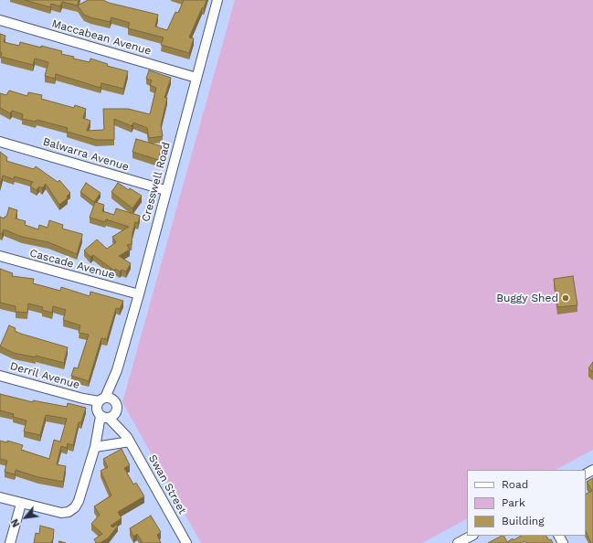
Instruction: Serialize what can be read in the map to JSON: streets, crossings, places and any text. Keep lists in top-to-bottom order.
{
  "streets": {
    "street": [
      "Maccabean Avenue",
      "Balwarra Avenue",
      "Cresswell Road",
      "Cascade Avenue",
      "Derril Avenue",
      "Swan Street"
    ]
  },
  "crossings": [
    ["Maccabean Avenue", "Cresswell Road"],
    ["Balwarra Avenue", "Cresswell Road"],
    ["Cresswell Road", "Cascade Avenue"],
    ["Cresswell Road", "Derril Avenue"],
    ["Cresswell Road", "Swan Street"],
    ["Derril Avenue", "Swan Street"]
  ],
  "places": ["Buggy Shed"],
  "legend": ["Road", "Park", "Building"],
  "north": "bottom left"
}
